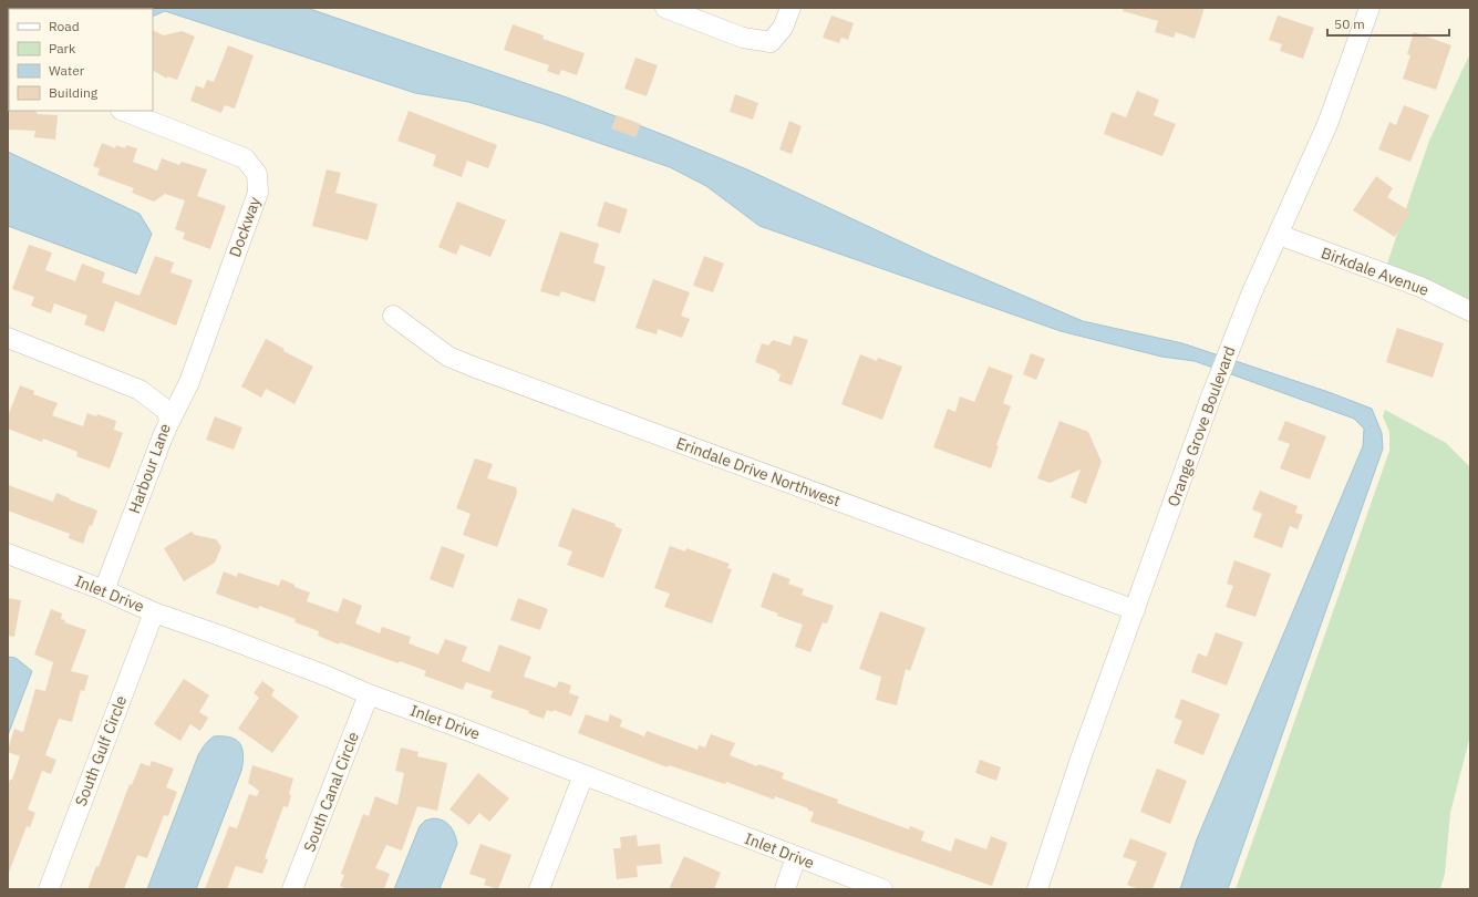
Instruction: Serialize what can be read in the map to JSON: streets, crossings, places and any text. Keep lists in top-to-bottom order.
{
  "streets": {
    "street": [
      "Dockway",
      "Birkdale Avenue",
      "Orange Grove Boulevard",
      "Harbour Lane",
      "Erindale Drive Northwest",
      "Inlet Drive",
      "South Gulf Circle",
      "South Canal Circle"
    ]
  },
  "crossings": [
    ["Dockway", "Harbour Lane"],
    ["Birkdale Avenue", "Orange Grove Boulevard"],
    ["Orange Grove Boulevard", "Erindale Drive Northwest"],
    ["Harbour Lane", "Inlet Drive"],
    ["Inlet Drive", "South Gulf Circle"],
    ["Inlet Drive", "South Canal Circle"]
  ],
  "legend": [
    "Road",
    "Park",
    "Water",
    "Building"
  ],
  "scale_bar": "50 m"
}
